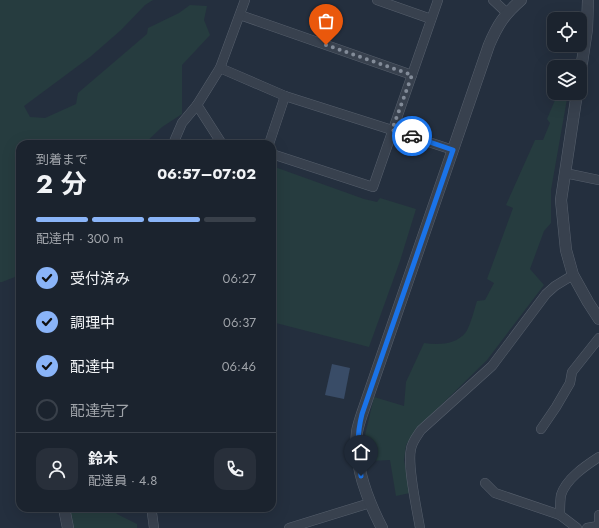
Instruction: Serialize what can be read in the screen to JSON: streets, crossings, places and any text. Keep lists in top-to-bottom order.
{
  "page": {
    "heading": ["2 分", "到着まで", "06:57–07:02"],
    "panel": ["鈴木", "配達員 · 4.8"],
    "bar": "配達中 · 300 m",
    "list": [
      ["受付済み", "06:27"],
      ["調理中", "06:37"],
      ["配達中", "06:46"],
      "配達完了"
    ]
  }
}
